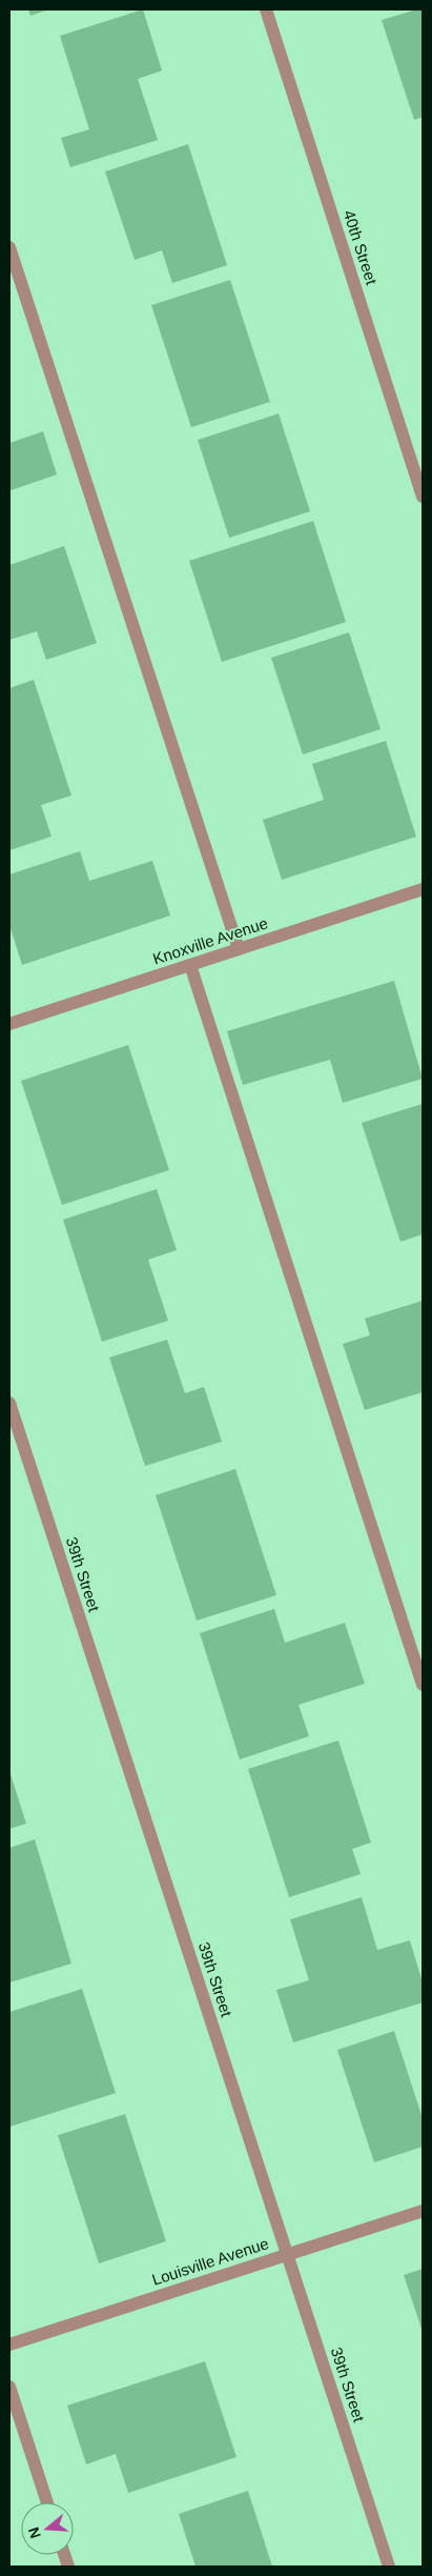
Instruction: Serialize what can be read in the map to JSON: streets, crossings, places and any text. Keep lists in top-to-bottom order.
{
  "streets": {
    "street": [
      "40th Street",
      "Knoxville Avenue",
      "39th Street",
      "Louisville Avenue"
    ]
  },
  "crossings": [
    ["39th Street", "Louisville Avenue"]
  ],
  "north": "left"
}
